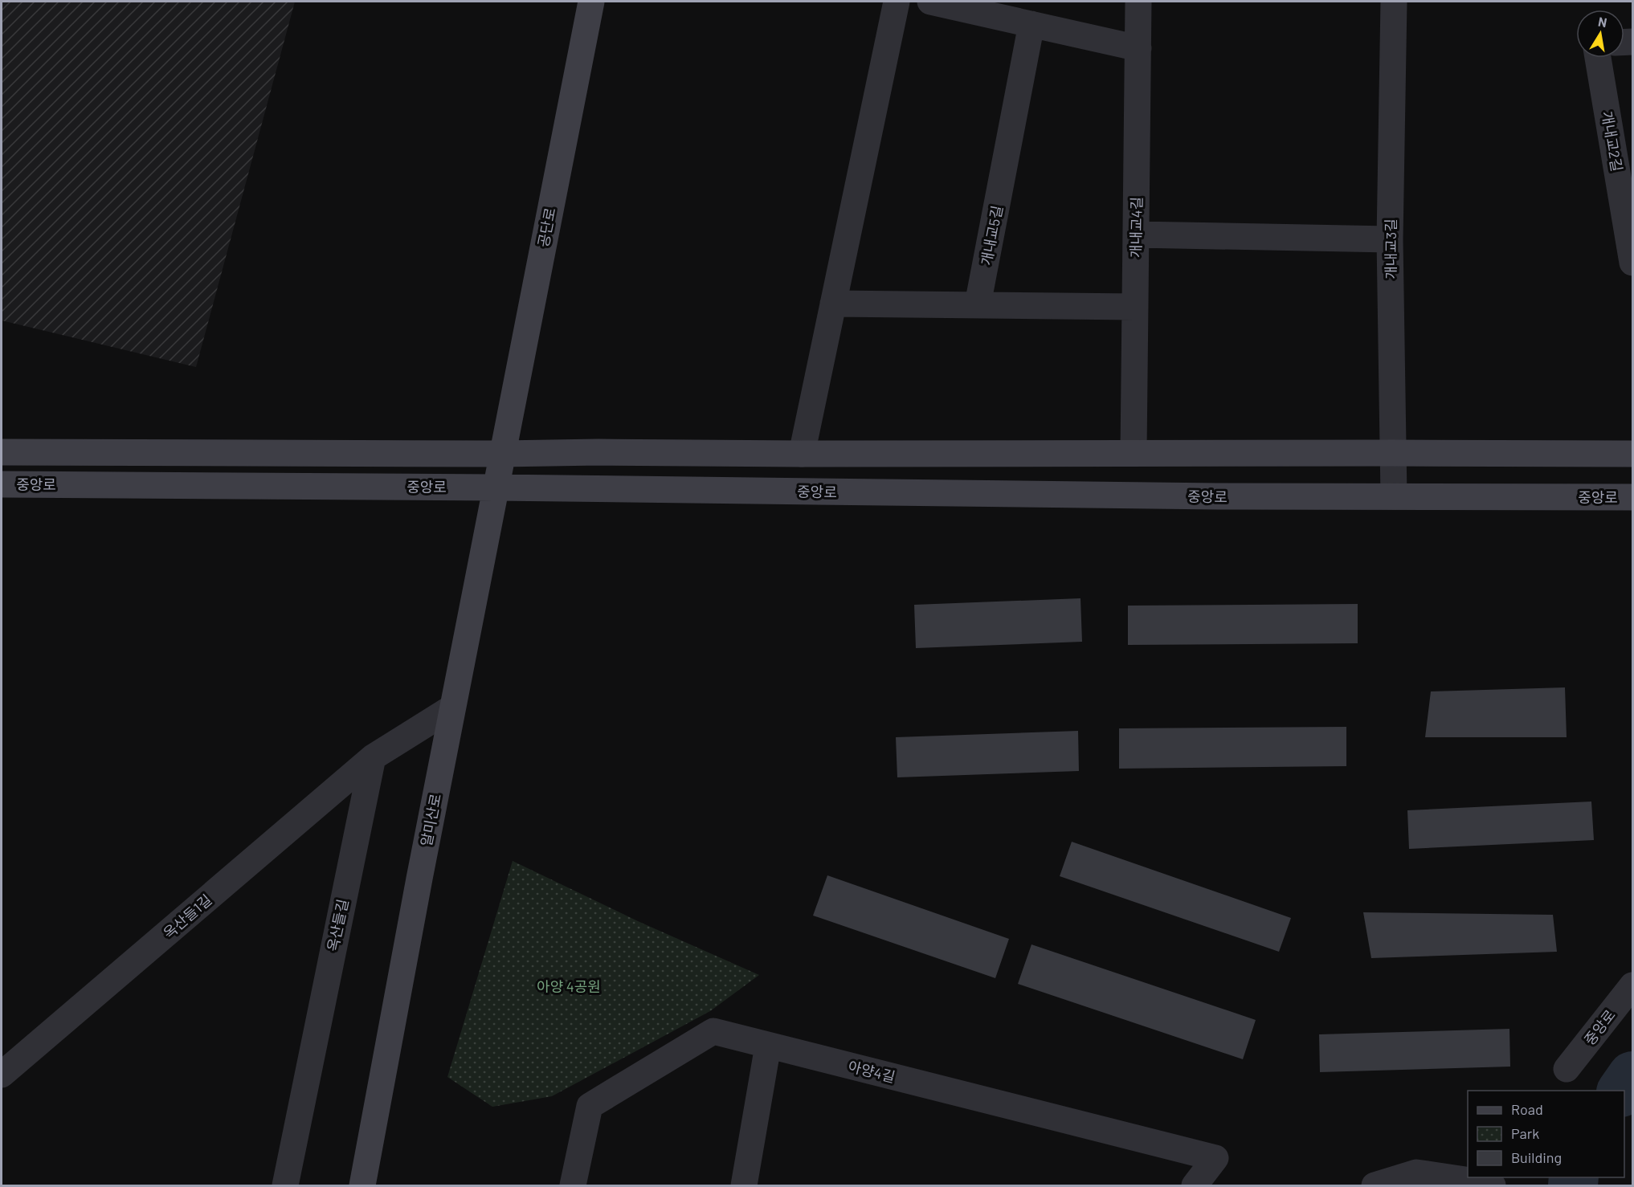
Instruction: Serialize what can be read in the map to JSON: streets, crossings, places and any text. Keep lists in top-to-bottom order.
{
  "streets": {
    "main road": ["공단로", "중앙로", "알미산로"],
    "street": [
      "개내교2길",
      "개내교4길",
      "개내교5길",
      "개내교3길",
      "옥산들1길",
      "옥산들길",
      "아양4길"
    ]
  },
  "crossings": [
    ["공단로", "알미산로"],
    ["개내교3길", "중앙로"],
    ["중앙로", "알미산로"],
    ["옥산들1길", "옥산들길"]
  ],
  "parks": ["아양 4공원"],
  "legend": ["Road", "Park", "Building"],
  "north": "top"
}
